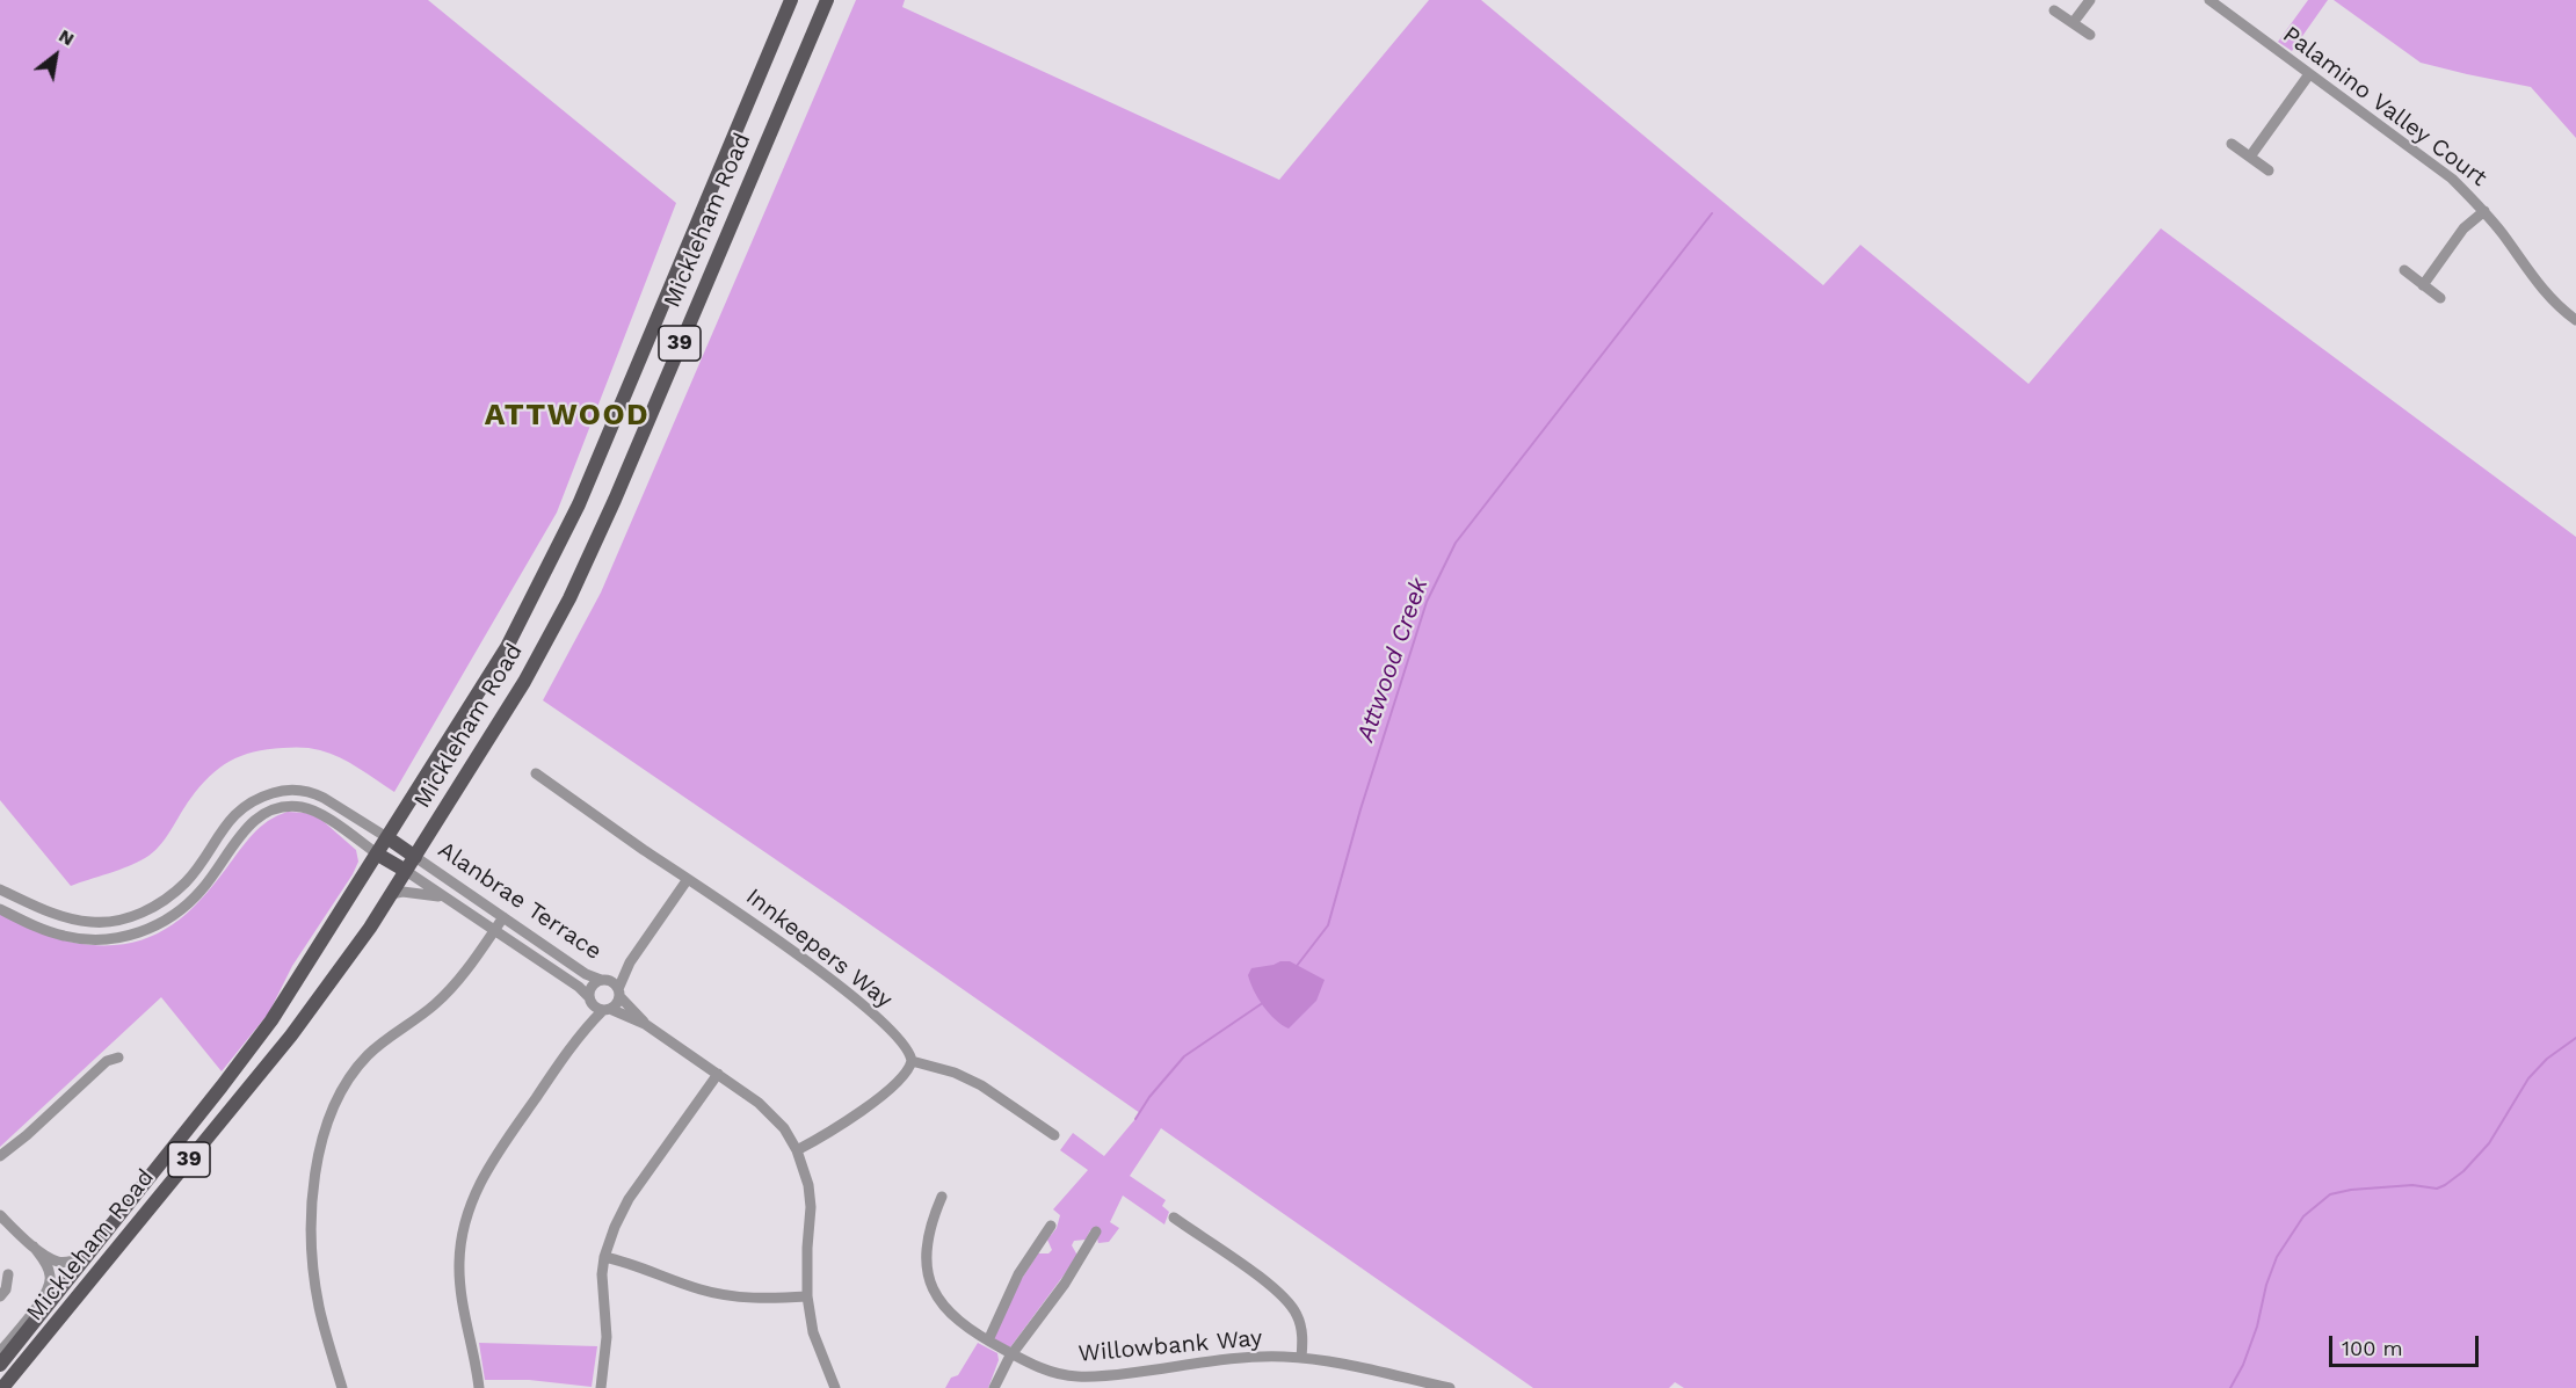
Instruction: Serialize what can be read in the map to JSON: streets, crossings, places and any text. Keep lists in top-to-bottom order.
{
  "streets": {
    "main road": ["Mickleham Road", "39"],
    "street": [
      "Palamino Valley Court",
      "Alanbrae Terrace",
      "Innkeepers Way",
      "Willowbank Way"
    ]
  },
  "crossings": [
    ["Mickleham Road", "Alanbrae Terrace"]
  ],
  "districts": ["ATTWOOD"],
  "water": ["Attwood Creek"],
  "scale_bar": "100 m",
  "north": "top right"
}
